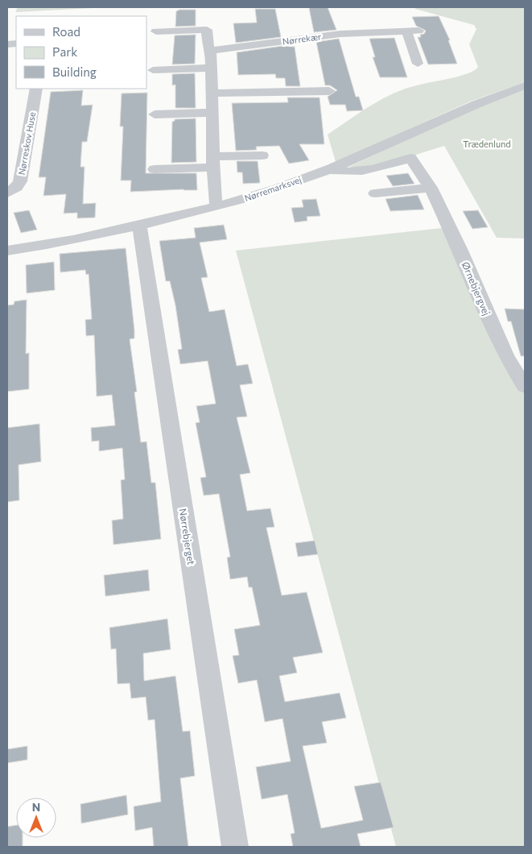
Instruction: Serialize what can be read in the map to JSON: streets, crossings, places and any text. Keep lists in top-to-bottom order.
{
  "streets": {
    "street": [
      "Nørrekær",
      "Nørreskov Huse",
      "Nørremarksvej",
      "Ørnebjergvej",
      "Nørrebjerget"
    ]
  },
  "crossings": [
    ["Nørremarksvej", "Ørnebjergvej"],
    ["Nørremarksvej", "Nørrebjerget"]
  ],
  "parks": ["Trædenlund"],
  "legend": ["Road", "Park", "Building"],
  "north": "top"
}
